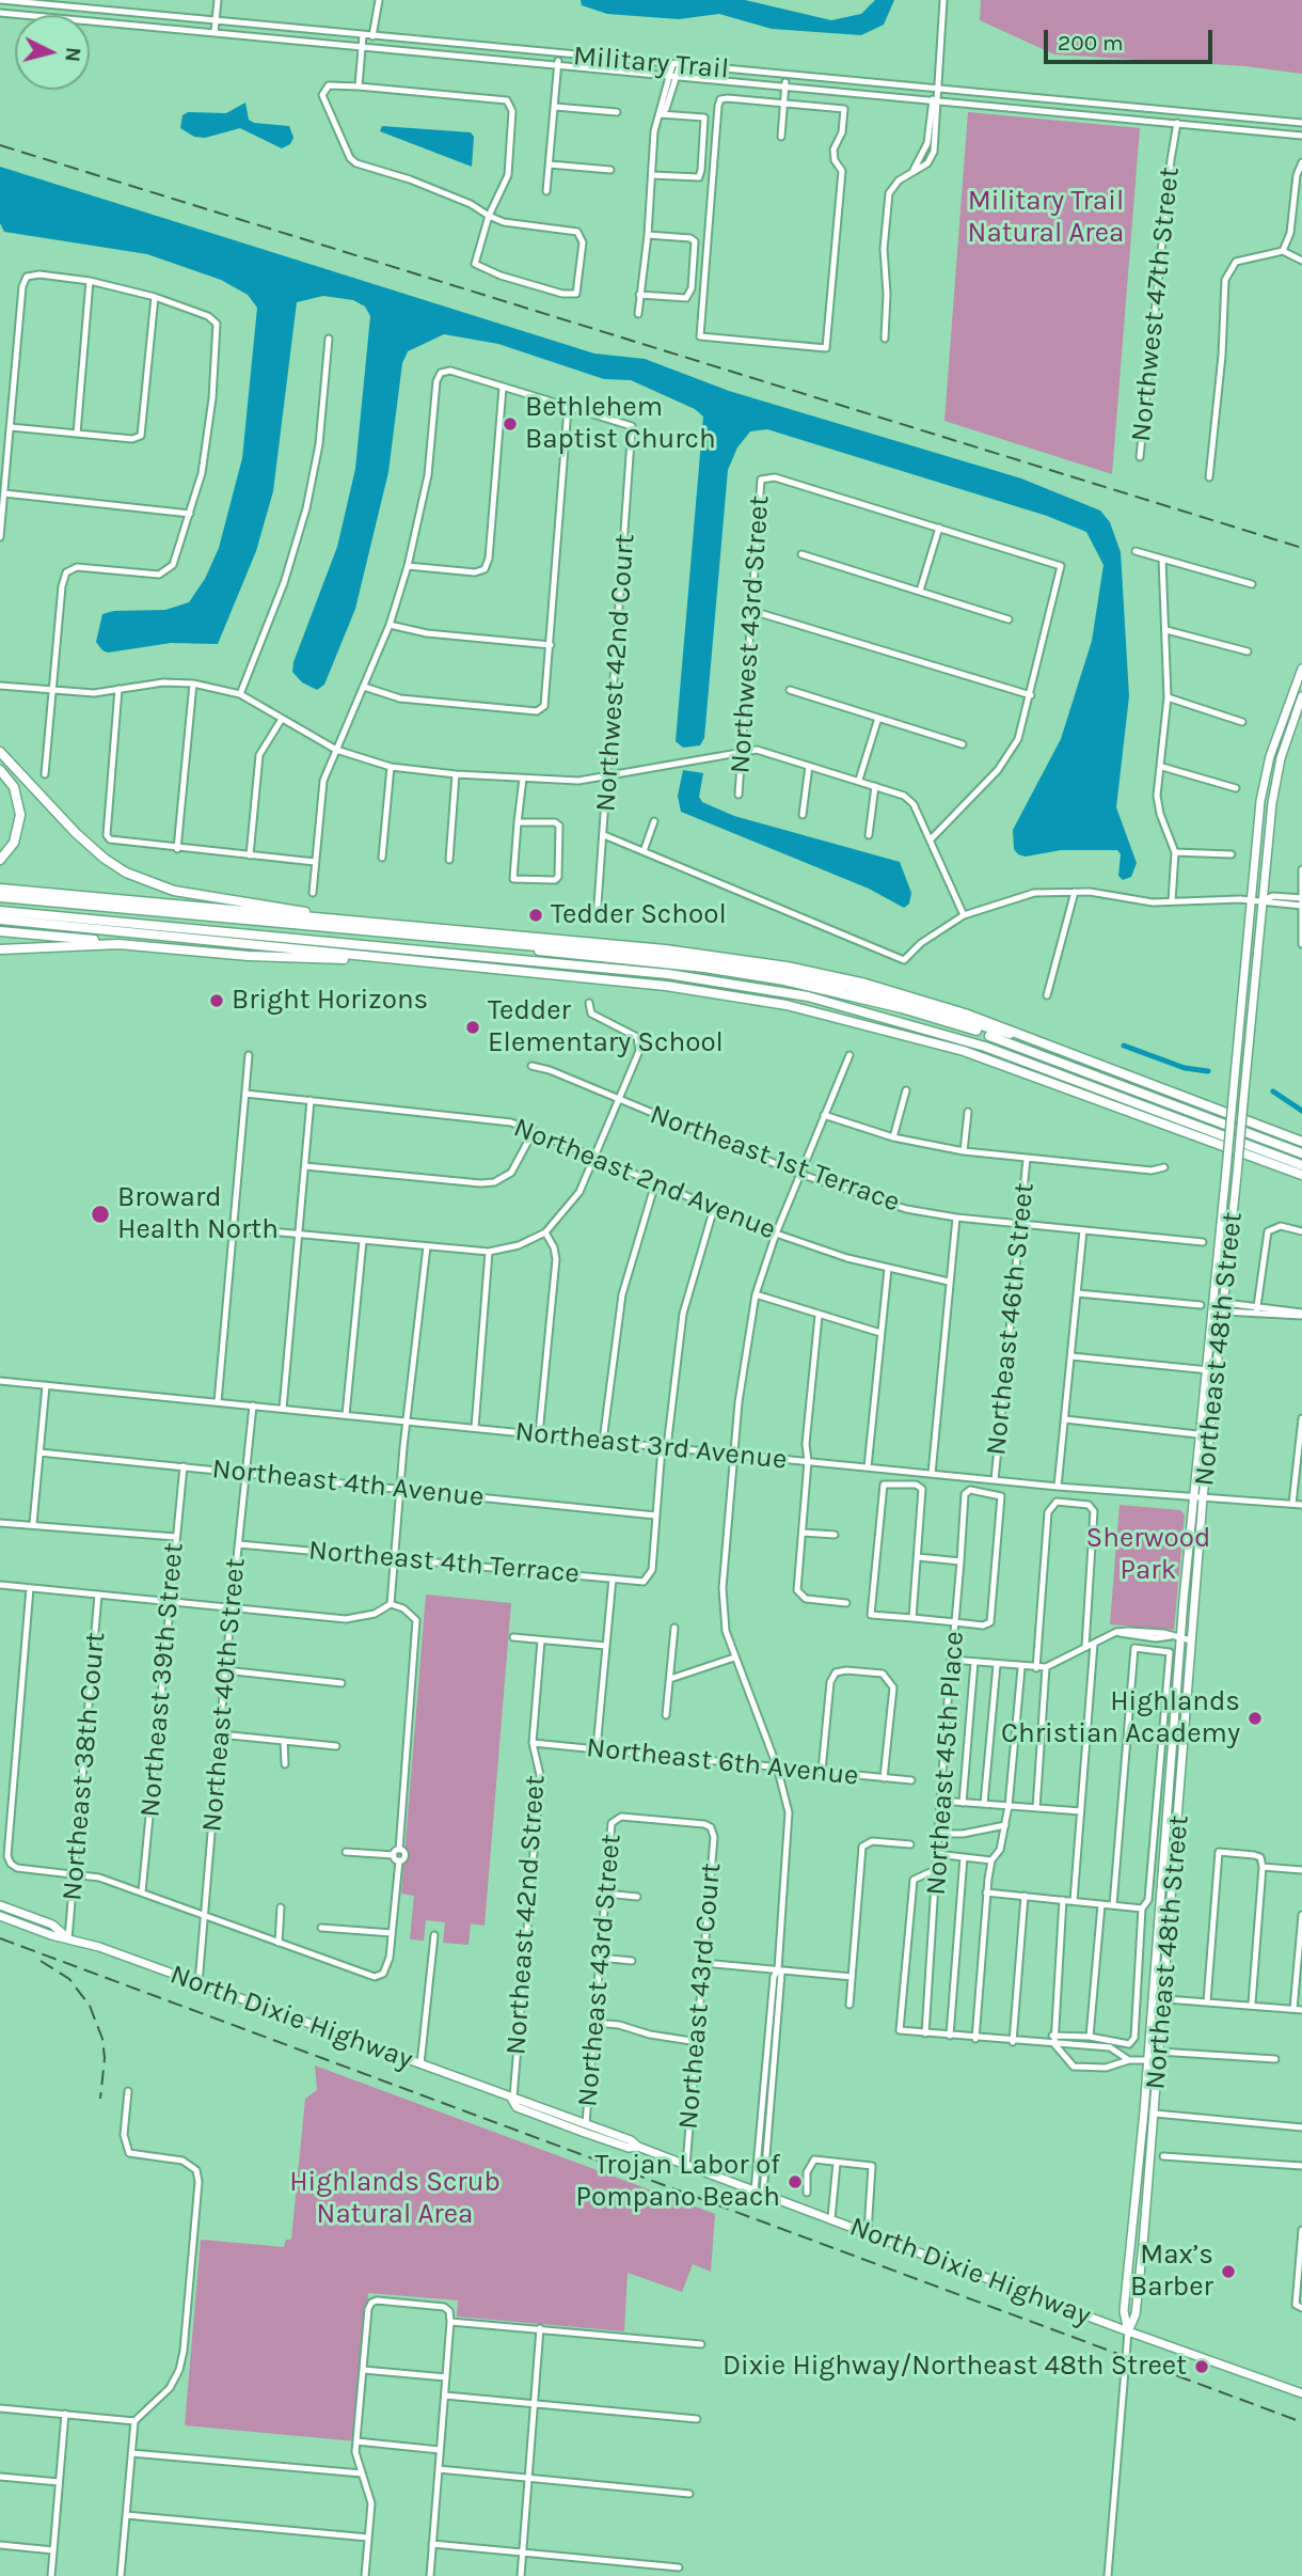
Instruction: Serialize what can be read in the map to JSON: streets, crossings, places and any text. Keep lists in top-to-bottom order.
{
  "streets": {
    "main road": ["Northeast 48th Street", "North Dixie Highway"],
    "street": [
      "Military Trail",
      "Northwest 47th Street",
      "Northwest 43rd Street",
      "Northwest 42nd Court",
      "Northeast 1st Terrace",
      "Northeast 2nd Avenue",
      "Northeast 46th Street",
      "Northeast 3rd Avenue",
      "Northeast 4th Avenue",
      "Northeast 4th Terrace",
      "Northeast 39th Street",
      "Northeast 40th Street",
      "Northeast 6th Avenue",
      "Northeast 45th Place",
      "Northeast 38th Court",
      "Northeast 42nd Street",
      "Northeast 43rd Street",
      "Northeast 43rd Court"
    ]
  },
  "crossings": [
    ["Military Trail", "Northwest 47th Street"],
    ["Northeast 1st Terrace", "Northeast 46th Street"],
    ["Northeast 46th Street", "Northeast 3rd Avenue"],
    ["Northeast 46th Street", "Northeast 45th Place"],
    ["Northeast 48th Street", "Northeast 3rd Avenue"],
    ["Northeast 48th Street", "North Dixie Highway"],
    ["Northeast 3rd Avenue", "Northeast 40th Street"],
    ["Northeast 4th Avenue", "Northeast 4th Terrace"],
    ["Northeast 4th Avenue", "Northeast 39th Street"],
    ["Northeast 4th Avenue", "Northeast 40th Street"],
    ["Northeast 4th Terrace", "Northeast 40th Street"],
    ["Northeast 40th Street", "North Dixie Highway"],
    ["Northeast 6th Avenue", "Northeast 42nd Street"],
    ["Northeast 38th Court", "North Dixie Highway"],
    ["Northeast 42nd Street", "North Dixie Highway"],
    ["Northeast 43rd Street", "Northeast 43rd Court"],
    ["Northeast 43rd Street", "North Dixie Highway"],
    ["Northeast 43rd Court", "North Dixie Highway"]
  ],
  "parks": ["Military Trail Natural Area", "Sherwood Park", "Highlands Scrub Natural Area"],
  "places": [
    "Bethlehem Baptist Church",
    "Tedder School",
    "Bright Horizons",
    "Tedder Elementary School",
    "Broward Health North",
    "Highlands Christian Academy",
    "Trojan Labor of Pompano Beach",
    "Max’s Barber",
    "Dixie Highway/Northeast 48th Street"
  ],
  "scale_bar": "200 m",
  "north": "right"
}
